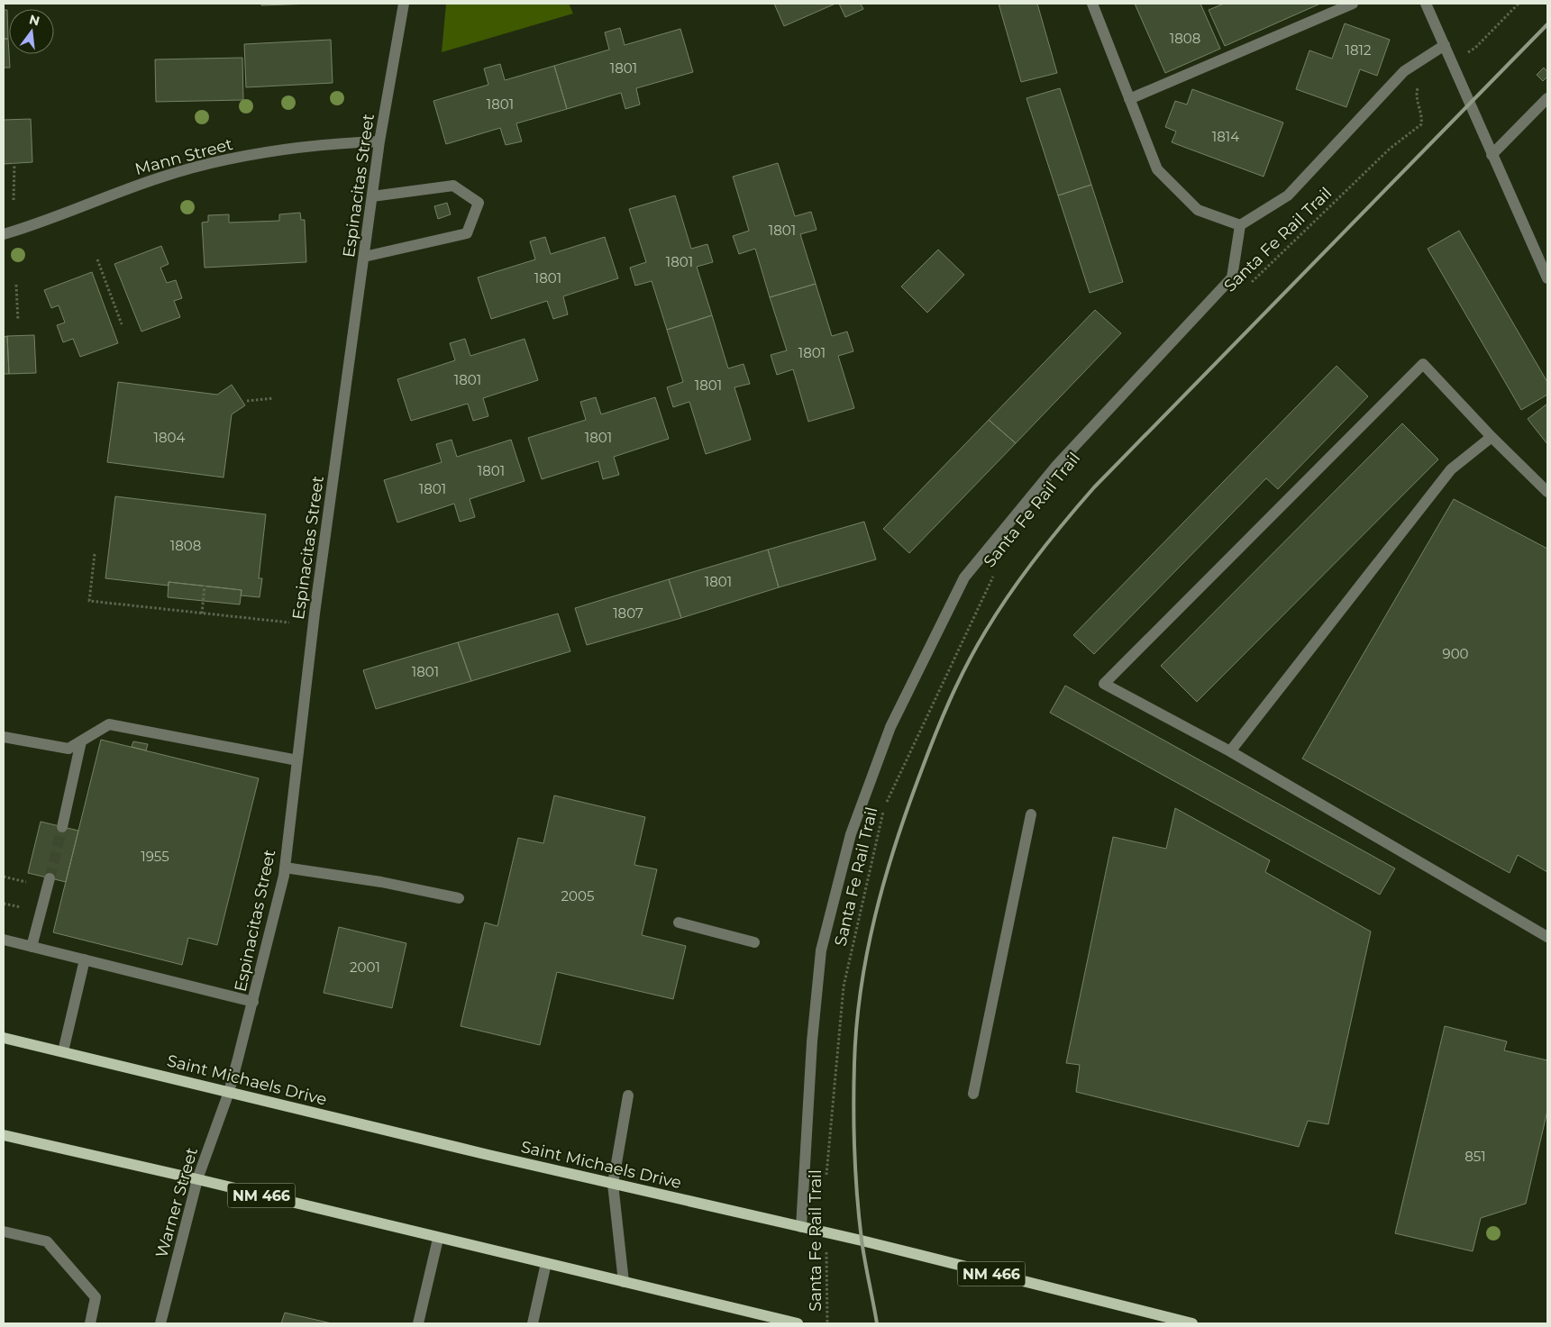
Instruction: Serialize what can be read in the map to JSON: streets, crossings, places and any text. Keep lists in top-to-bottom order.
{
  "streets": {
    "main road": ["Saint Michaels Drive", "NM 466"],
    "street": ["Mann Street", "Espinacitas Street", "Warner Street"],
    "path": ["Santa Fe Rail Trail"]
  },
  "crossings": [
    ["Mann Street", "Espinacitas Street"],
    ["Espinacitas Street", "Saint Michaels Drive"],
    ["Espinacitas Street", "Warner Street"],
    ["Santa Fe Rail Trail", "Saint Michaels Drive"],
    ["Saint Michaels Drive", "Warner Street"],
    ["NM 466", "Warner Street"]
  ],
  "house_numbers": [
    "1808",
    "1812",
    "1801",
    "1801",
    "1814",
    "1801",
    "1801",
    "1801",
    "1801",
    "1801",
    "1801",
    "1804",
    "1801",
    "1801",
    "1801",
    "1808",
    "1801",
    "1807",
    "900",
    "1801",
    "1955",
    "2005",
    "2001",
    "851"
  ],
  "north": "top"
}
